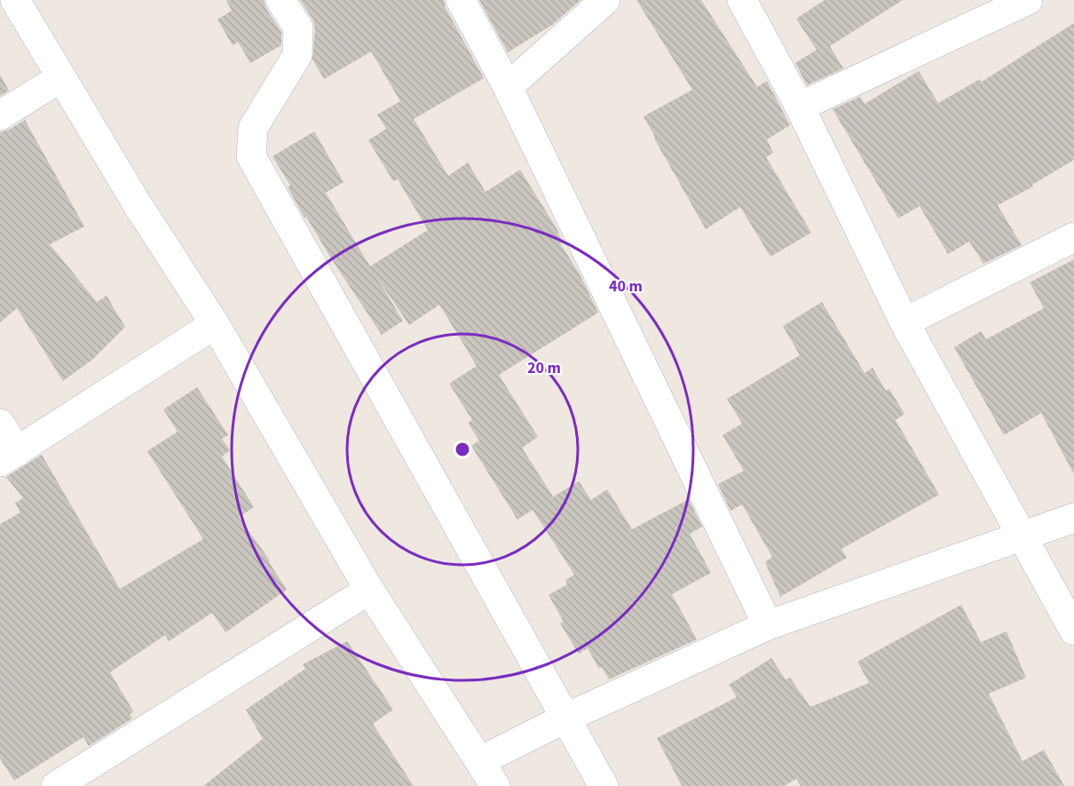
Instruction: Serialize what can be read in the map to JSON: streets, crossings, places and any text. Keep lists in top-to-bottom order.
{
  "rings": ["40 m", "20 m"]
}
